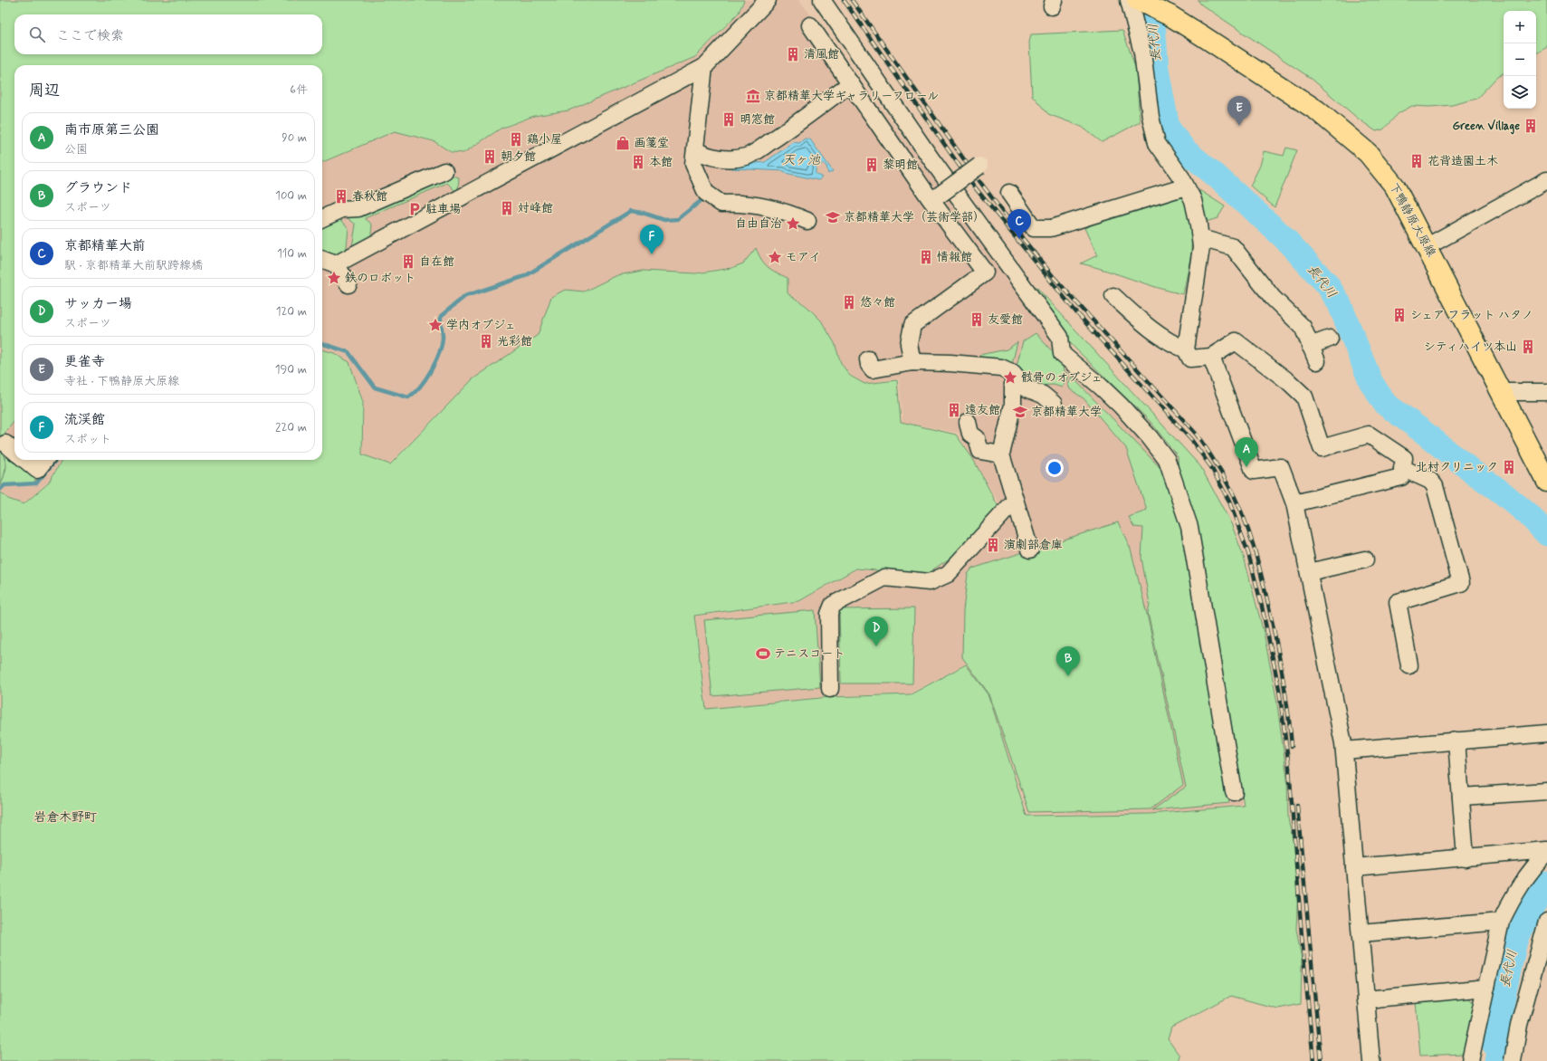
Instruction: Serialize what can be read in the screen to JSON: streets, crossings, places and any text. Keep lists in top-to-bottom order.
{
  "streets": {
    "main road": ["下鴨静原大原線"]
  },
  "districts": ["岩倉木野町"],
  "water": ["長代川", "天ヶ池"],
  "places": {
    "building": [
      "清風館",
      "明窓館",
      "Green Village",
      "鶏小屋",
      "朝夕館",
      "花背造園土木",
      "本館",
      "黎明館",
      "春秋館",
      "対峰館",
      "情報館",
      "自在館",
      "悠々館",
      "シェア フラット ハタノ",
      "友愛館",
      "光彩館",
      "シティハイツ本山",
      "遠友館",
      "北村クリニック",
      "演劇部倉庫"
    ],
    "museum": ["京都精華大学ギャラリーフロール"],
    "shop": ["画箋堂"],
    "parking": ["駐車場"],
    "school or university": ["京都精華大学（芸術学部）", "京都精華大学"],
    "place": [
      "自由自治",
      "モアイ",
      "鉄のロボット",
      "学内オブジェ",
      "骸骨のオブジェ"
    ],
    "sports": ["テニスコート"]
  },
  "page": {
    "map_buttons": ["+", "−"],
    "search": "ここで検索",
    "heading": ["周辺", "6件"],
    "pins": [
      "E",
      "C",
      "F",
      "A",
      "D",
      "B"
    ],
    "list": [
      {
        "mark": "A",
        "name": "南市原第三公園",
        "note": "公園",
        "value": "90 m"
      },
      {
        "mark": "B",
        "name": "グラウンド",
        "note": "スポーツ",
        "value": "100 m"
      },
      {
        "mark": "C",
        "name": "京都精華大前",
        "note": "駅 · 京都精華大前駅跨線橋",
        "value": "110 m"
      },
      {
        "mark": "D",
        "name": "サッカー場",
        "note": "スポーツ",
        "value": "120 m"
      },
      {
        "mark": "E",
        "name": "更雀寺",
        "note": "寺社 · 下鴨静原大原線",
        "value": "190 m"
      },
      {
        "mark": "F",
        "name": "流渓館",
        "note": "スポット",
        "value": "220 m"
      }
    ]
  }
}
